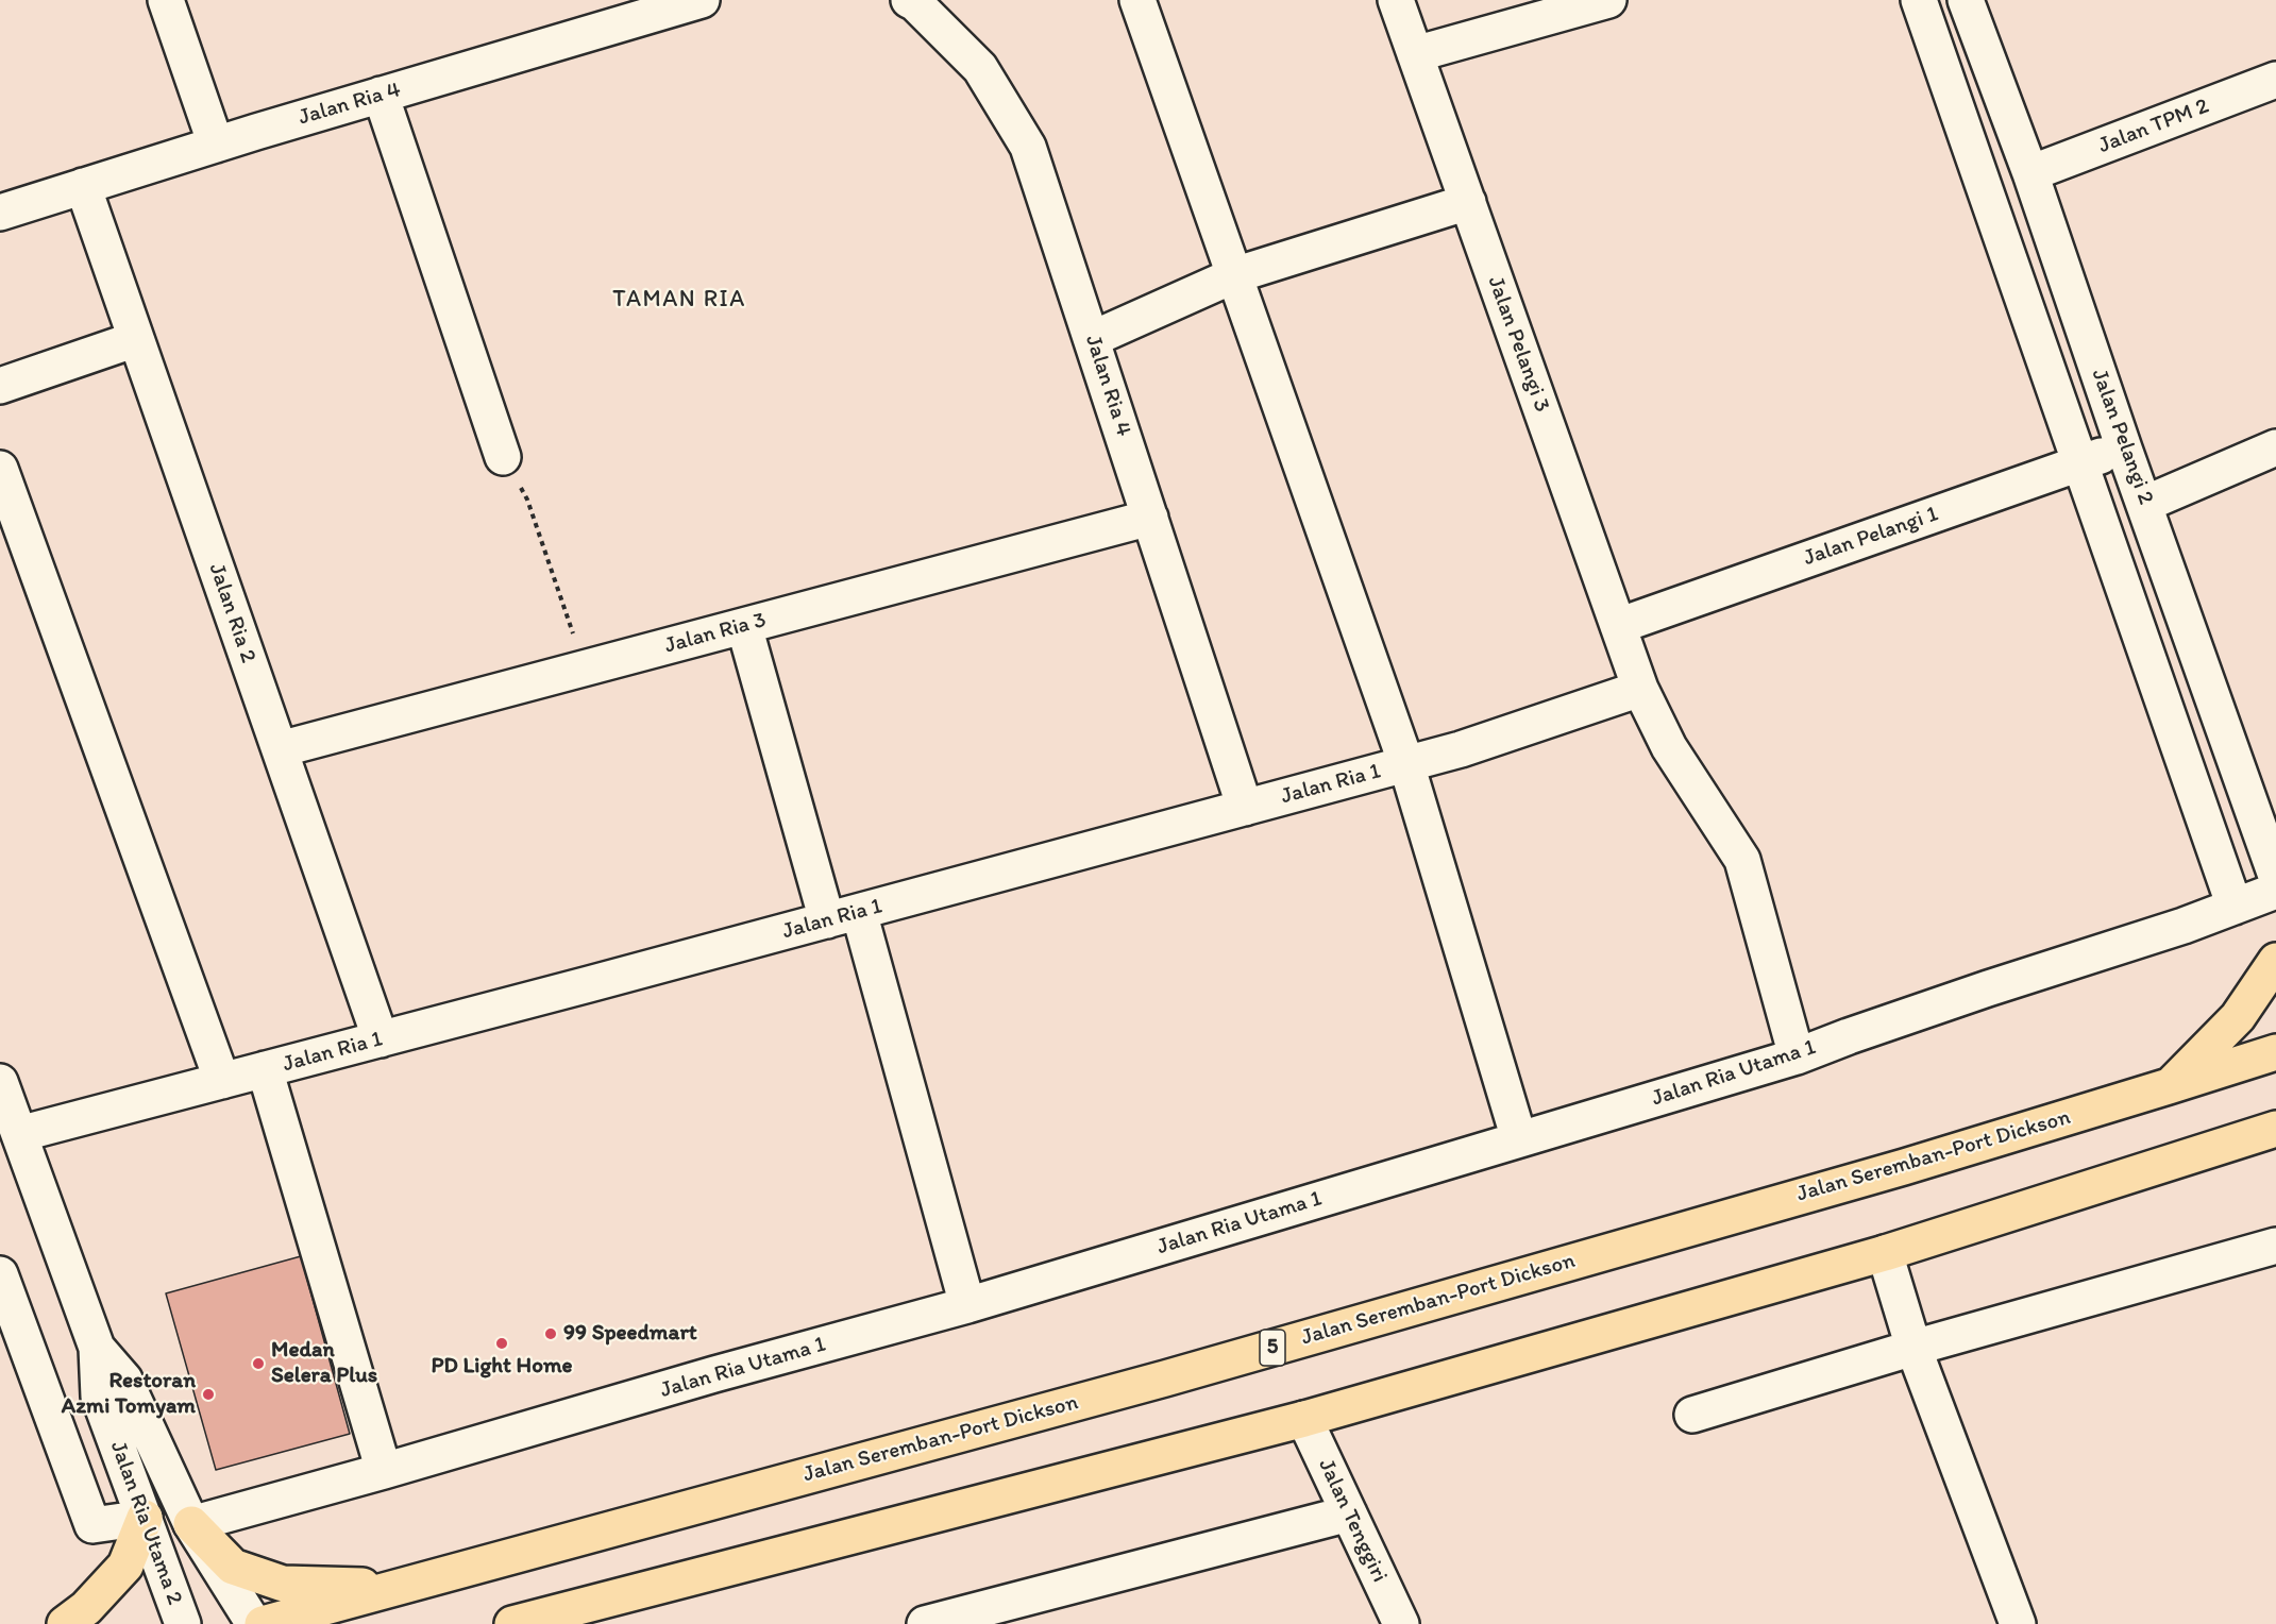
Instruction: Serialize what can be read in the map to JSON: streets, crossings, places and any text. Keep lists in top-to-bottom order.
{
  "streets": {
    "highway": ["Jalan Seremban-Port Dickson", "5"],
    "street": [
      "Jalan Ria 4",
      "Jalan TPM 2",
      "Jalan Pelangi 3",
      "Jalan Pelangi 2",
      "Jalan Pelangi 1",
      "Jalan Ria 2",
      "Jalan Ria 3",
      "Jalan Ria 1",
      "Jalan Ria Utama 1",
      "Jalan Tenggiri",
      "Jalan Ria Utama 2"
    ]
  },
  "crossings": [
    ["Jalan Ria 4", "Jalan Ria 2"],
    ["Jalan Ria 4", "Jalan Ria 3"],
    ["Jalan Ria 4", "Jalan Ria 1"],
    ["Jalan TPM 2", "Jalan Pelangi 2"],
    ["Jalan Pelangi 3", "Jalan Pelangi 1"],
    ["Jalan Pelangi 3", "Jalan Ria 1"],
    ["Jalan Pelangi 3", "Jalan Ria Utama 1"],
    ["Jalan Pelangi 2", "Jalan Pelangi 1"],
    ["Jalan Ria 2", "Jalan Ria 3"],
    ["Jalan Ria 2", "Jalan Ria 1"],
    ["Jalan Ria 1", "Jalan Ria Utama 2"],
    ["Jalan Ria Utama 1", "Jalan Ria Utama 2"]
  ],
  "districts": ["TAMAN RIA"],
  "places": [
    "99 Speedmart",
    "PD Light Home",
    "Medan Selera Plus",
    "Restoran Azmi Tomyam"
  ]
}
